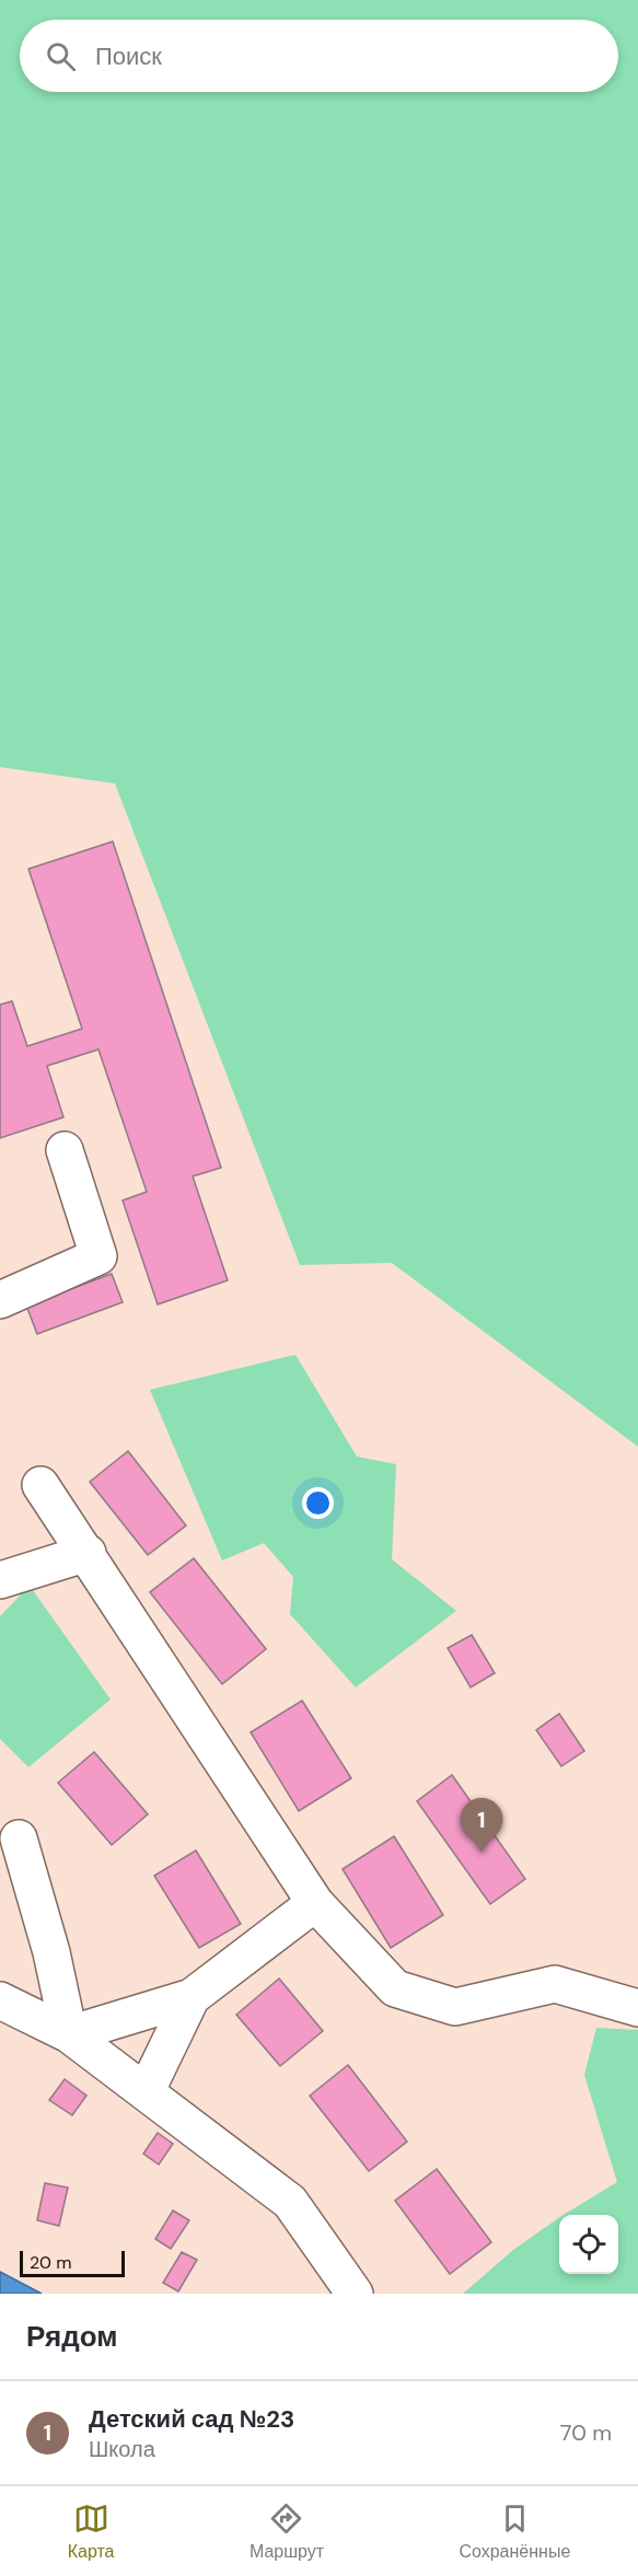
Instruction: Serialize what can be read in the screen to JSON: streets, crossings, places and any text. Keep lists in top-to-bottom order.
{
  "scale_bar": "20 m",
  "page": {
    "search": "Поиск",
    "pins": "1",
    "scale": "20 m",
    "heading": "Рядом",
    "list": [
      {
        "mark": "1",
        "name": "Детский сад №23",
        "note": "Школа",
        "value": "70 m"
      }
    ],
    "nav": ["Карта", "Маршрут", "Сохранённые"]
  }
}
